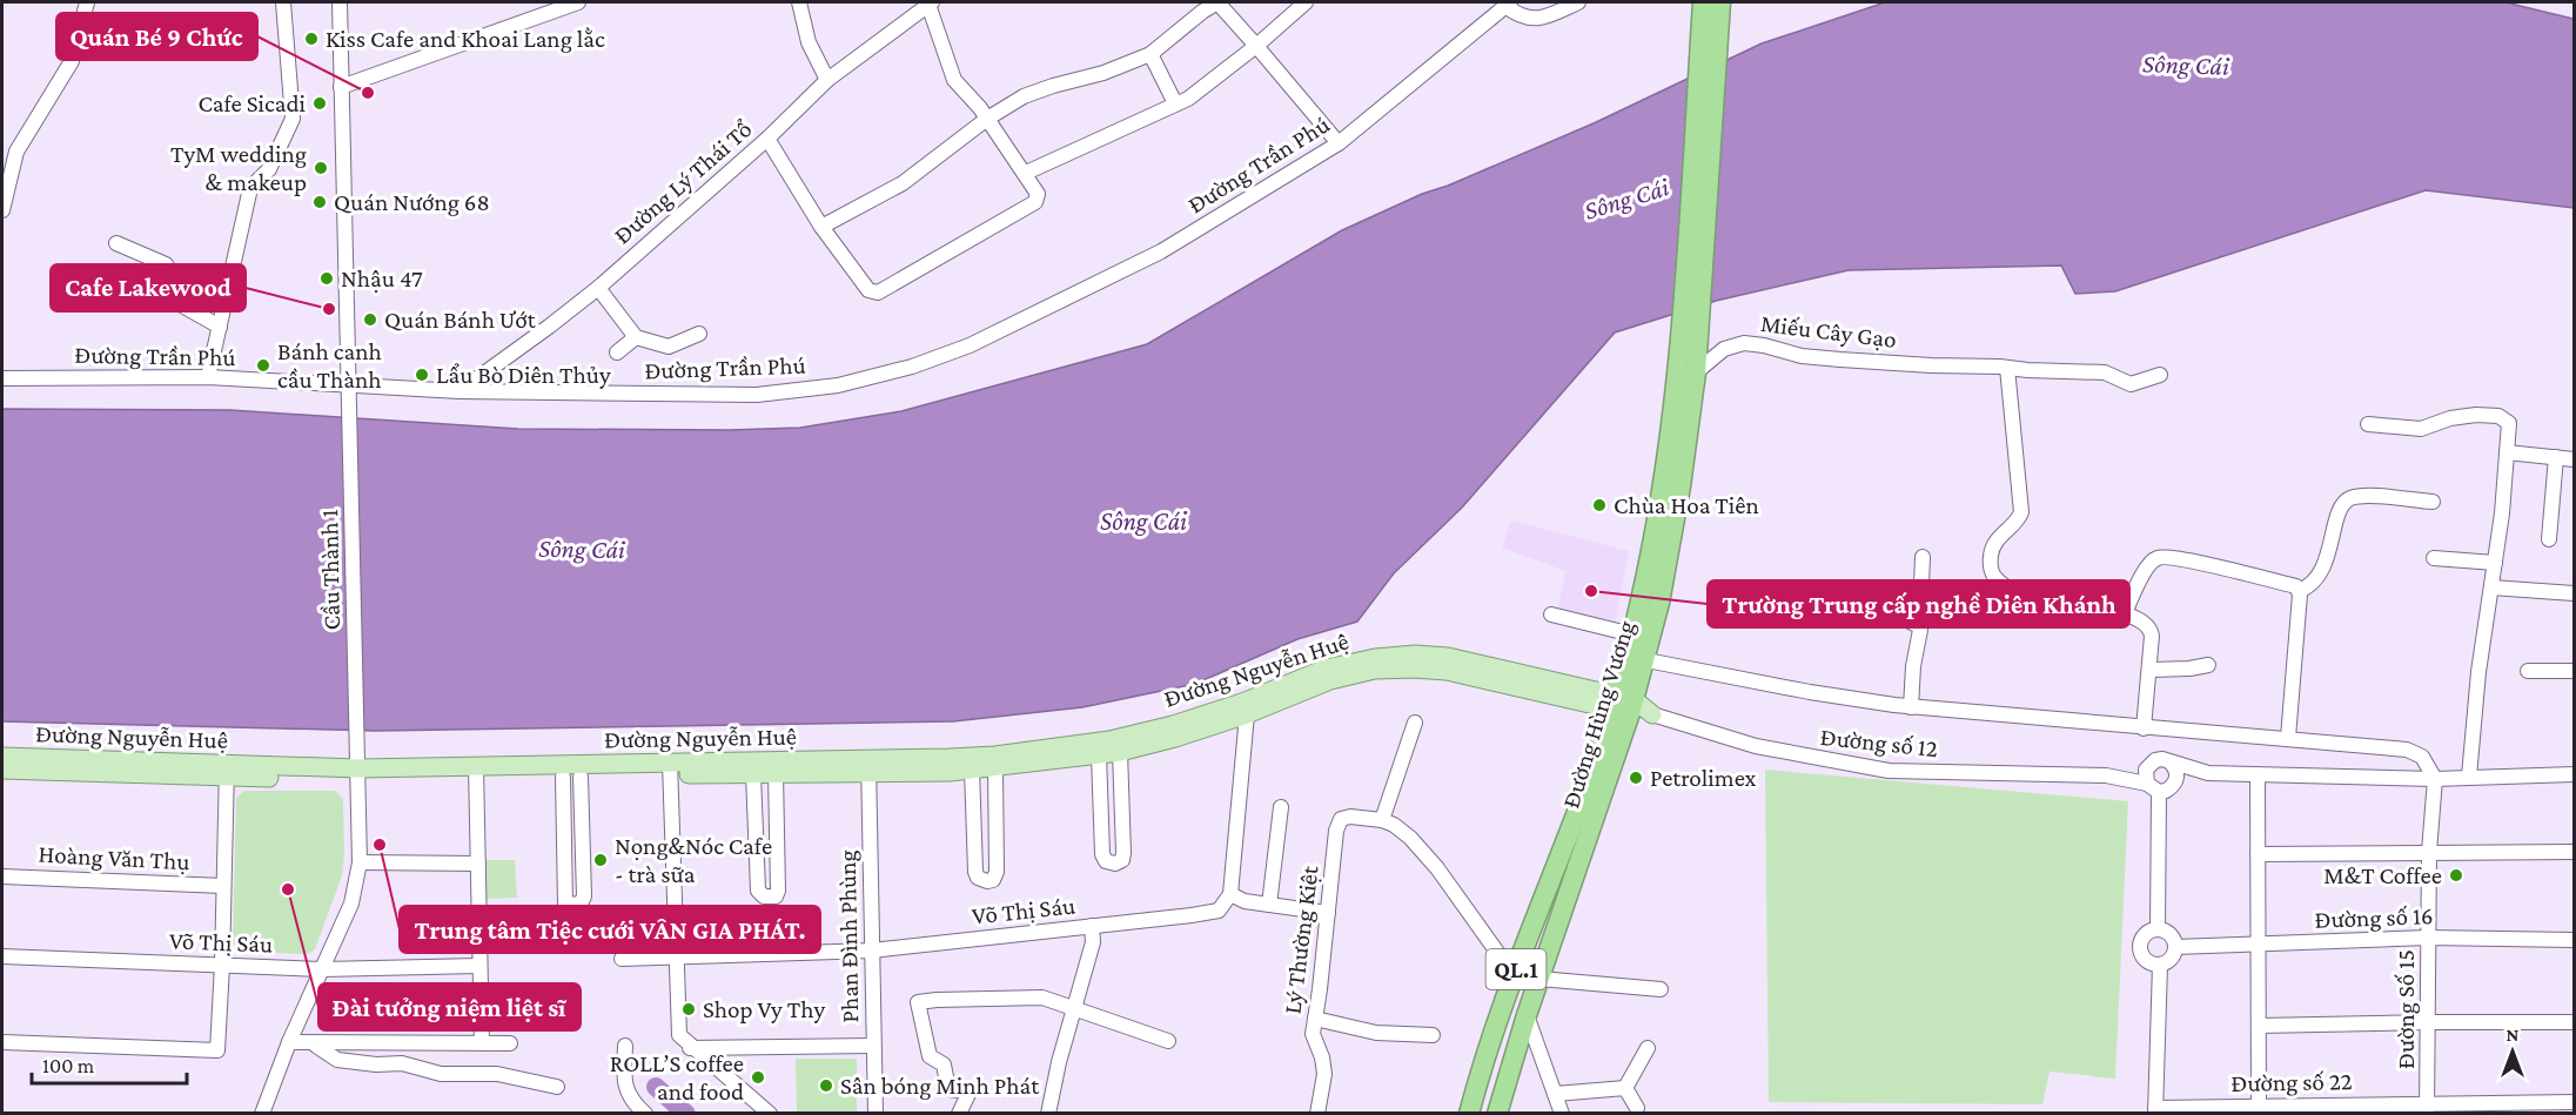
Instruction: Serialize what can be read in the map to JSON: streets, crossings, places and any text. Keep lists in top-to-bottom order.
{
  "streets": {
    "highway": ["Đường Hùng Vương", "QL.1"],
    "main road": ["Đường Nguyễn Huệ"],
    "street": [
      "Đường Trần Phú",
      "Đường Lý Thái Tổ",
      "Miếu Cây Gạo",
      "Cầu Thành 1",
      "Đường số 12",
      "Hoàng Văn Thụ",
      "Võ Thị Sáu",
      "Đường số 16",
      "Phan Đình Phùng",
      "Lý Thường Kiệt",
      "Đường Số 15",
      "Đường số 22"
    ]
  },
  "crossings": [
    ["Đường Trần Phú", "Đường Lý Thái Tổ"],
    ["Đường Trần Phú", "Cầu Thành 1"],
    ["Miếu Cây Gạo", "Đường Hùng Vương"],
    ["Miếu Cây Gạo", "QL.1"],
    ["Cầu Thành 1", "Đường Nguyễn Huệ"],
    ["Cầu Thành 1", "Võ Thị Sáu"],
    ["Đường Nguyễn Huệ", "Đường Hùng Vương"],
    ["Đường Nguyễn Huệ", "Đường số 12"],
    ["Đường Nguyễn Huệ", "Phan Đình Phùng"],
    ["Đường Hùng Vương", "QL.1"],
    ["Võ Thị Sáu", "Phan Đình Phùng"],
    ["Đường số 16", "Đường Số 15"],
    ["Đường Số 15", "Đường số 22"]
  ],
  "water": ["Sông Cái"],
  "places": [
    "Kiss Cafe and Khoai Lang lằc",
    "Quán Bé 9 Chức",
    "Cafe Sicadi",
    "TyM wedding & makeup",
    "Quán Nướng 68",
    "Nhậu 47",
    "Cafe Lakewood",
    "Quán Bánh Ướt",
    "Bánh canh cầu Thành",
    "Lẩu Bò Diên Thủy",
    "Chùa Hoa Tiên",
    "Trường Trung cấp nghề Diên Khánh",
    "Petrolimex",
    "Trung tâm Tiệc cưới VÂN GIA PHÁT.",
    "Nọng&Nóc Cafe - trà sữa",
    "M&T Coffee",
    "Đài tưởng niệm liệt sĩ",
    "Shop Vy Thy",
    "ROLL’S coffee and food",
    "Sân bóng Minh Phát"
  ],
  "scale_bar": "100 m",
  "north": "top"
}
